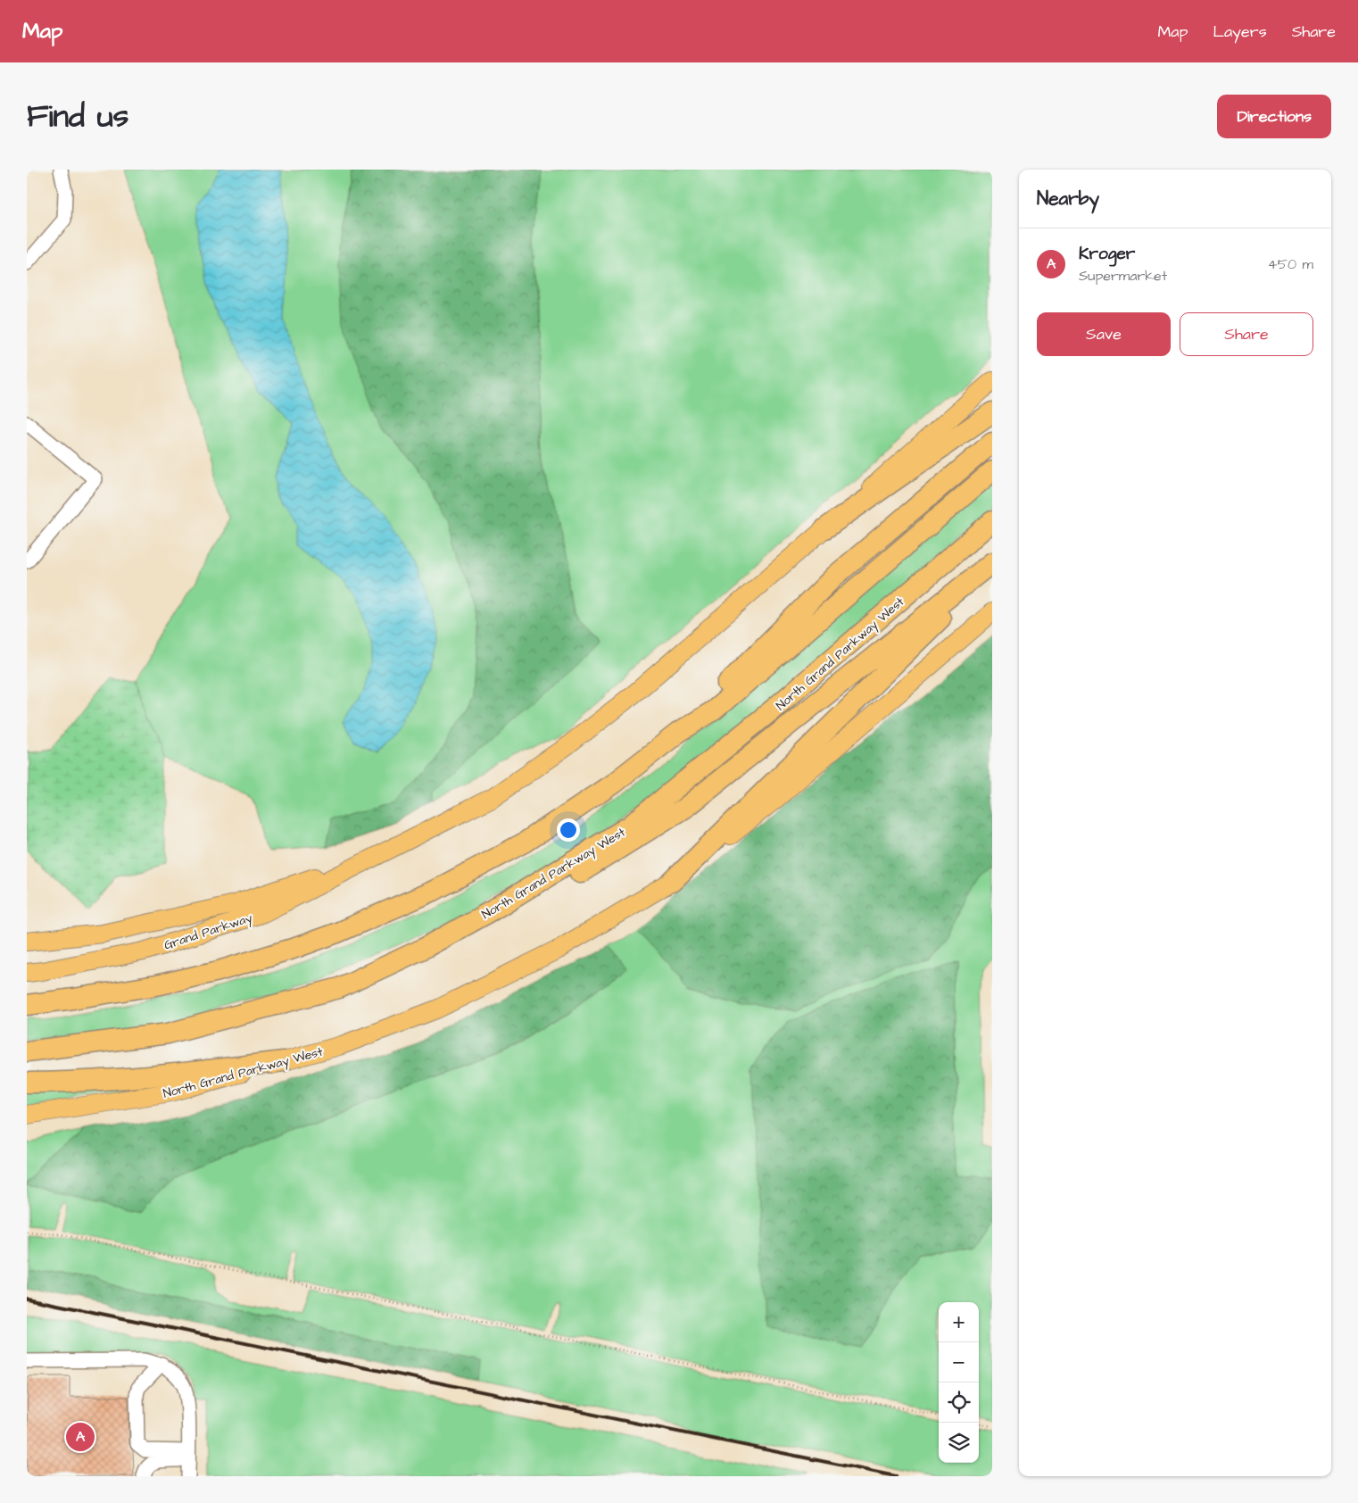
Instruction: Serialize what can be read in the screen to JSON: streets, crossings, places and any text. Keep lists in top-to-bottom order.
{
  "streets": {
    "highway": ["North Grand Parkway West"],
    "main road": ["Grand Parkway"]
  },
  "page": {
    "header": "Map",
    "nav": ["Map", "Layers", "Share"],
    "title": "Find us",
    "buttons": [
      "Directions",
      ["Save", "Share"]
    ],
    "heading": "Nearby",
    "list": [
      {
        "mark": "A",
        "name": "Kroger",
        "note": "Supermarket",
        "value": "450 m"
      }
    ],
    "map_buttons": ["+", "−"],
    "pins": "A"
  }
}
